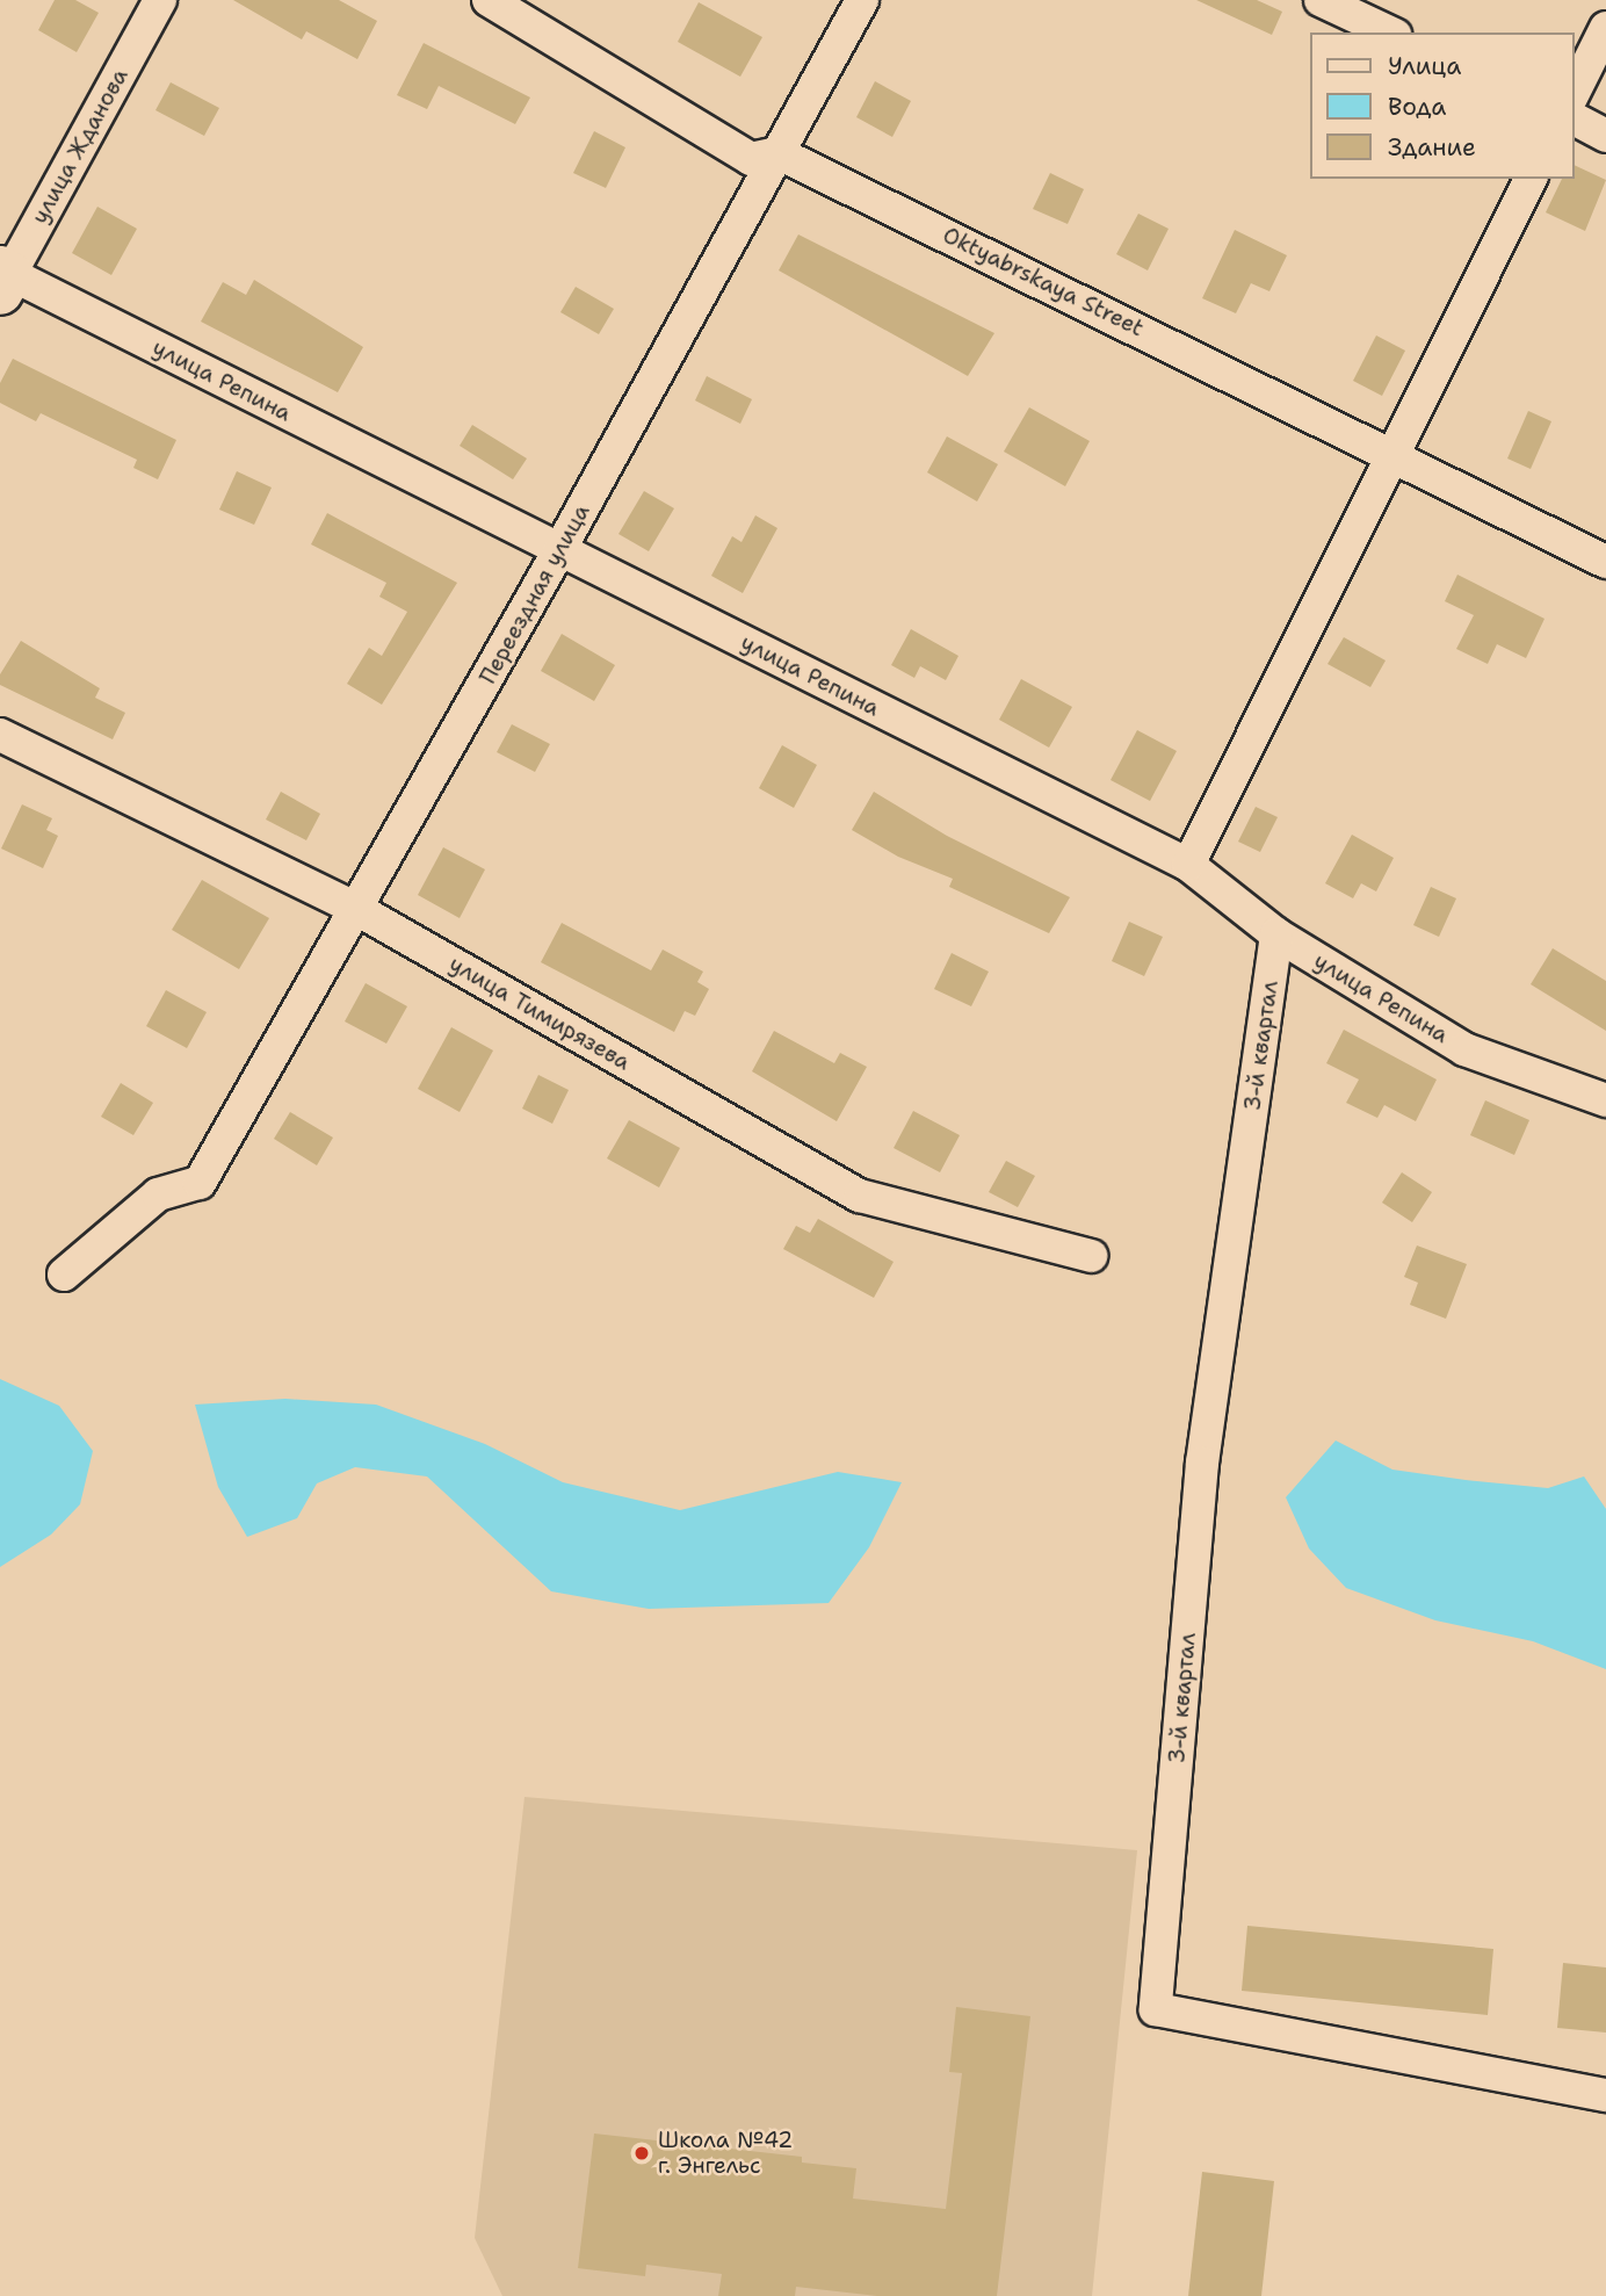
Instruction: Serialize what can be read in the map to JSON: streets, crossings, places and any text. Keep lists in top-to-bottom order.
{
  "streets": {
    "street": [
      "улица Жданова",
      "Oktyabrskaya Street",
      "улица Репина",
      "Переездная улица",
      "улица Тимирязева",
      "3-й квартал"
    ]
  },
  "crossings": [
    ["улица Жданова", "улица Репина"],
    ["Oktyabrskaya Street", "Переездная улица"],
    ["улица Репина", "Переездная улица"],
    ["улица Репина", "3-й квартал"],
    ["Переездная улица", "улица Тимирязева"]
  ],
  "places": ["Школа №42 г. Энгельс"],
  "legend": ["Улица", "Вода", "Здание"]
}
